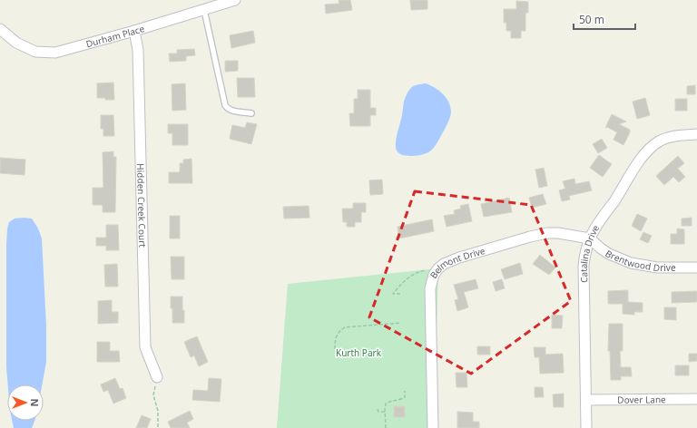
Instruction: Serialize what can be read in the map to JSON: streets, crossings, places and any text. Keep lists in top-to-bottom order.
{
  "streets": {
    "street": [
      "Durham Place",
      "Hidden Creek Court",
      "Catalina Drive",
      "Brentwood Drive",
      "Belmont Drive",
      "Dover Lane"
    ]
  },
  "crossings": [
    ["Durham Place", "Hidden Creek Court"],
    ["Catalina Drive", "Brentwood Drive"],
    ["Catalina Drive", "Belmont Drive"],
    ["Catalina Drive", "Dover Lane"],
    ["Brentwood Drive", "Belmont Drive"]
  ],
  "parks": ["Kurth Park"],
  "scale_bar": "50 m",
  "north": "right"
}
